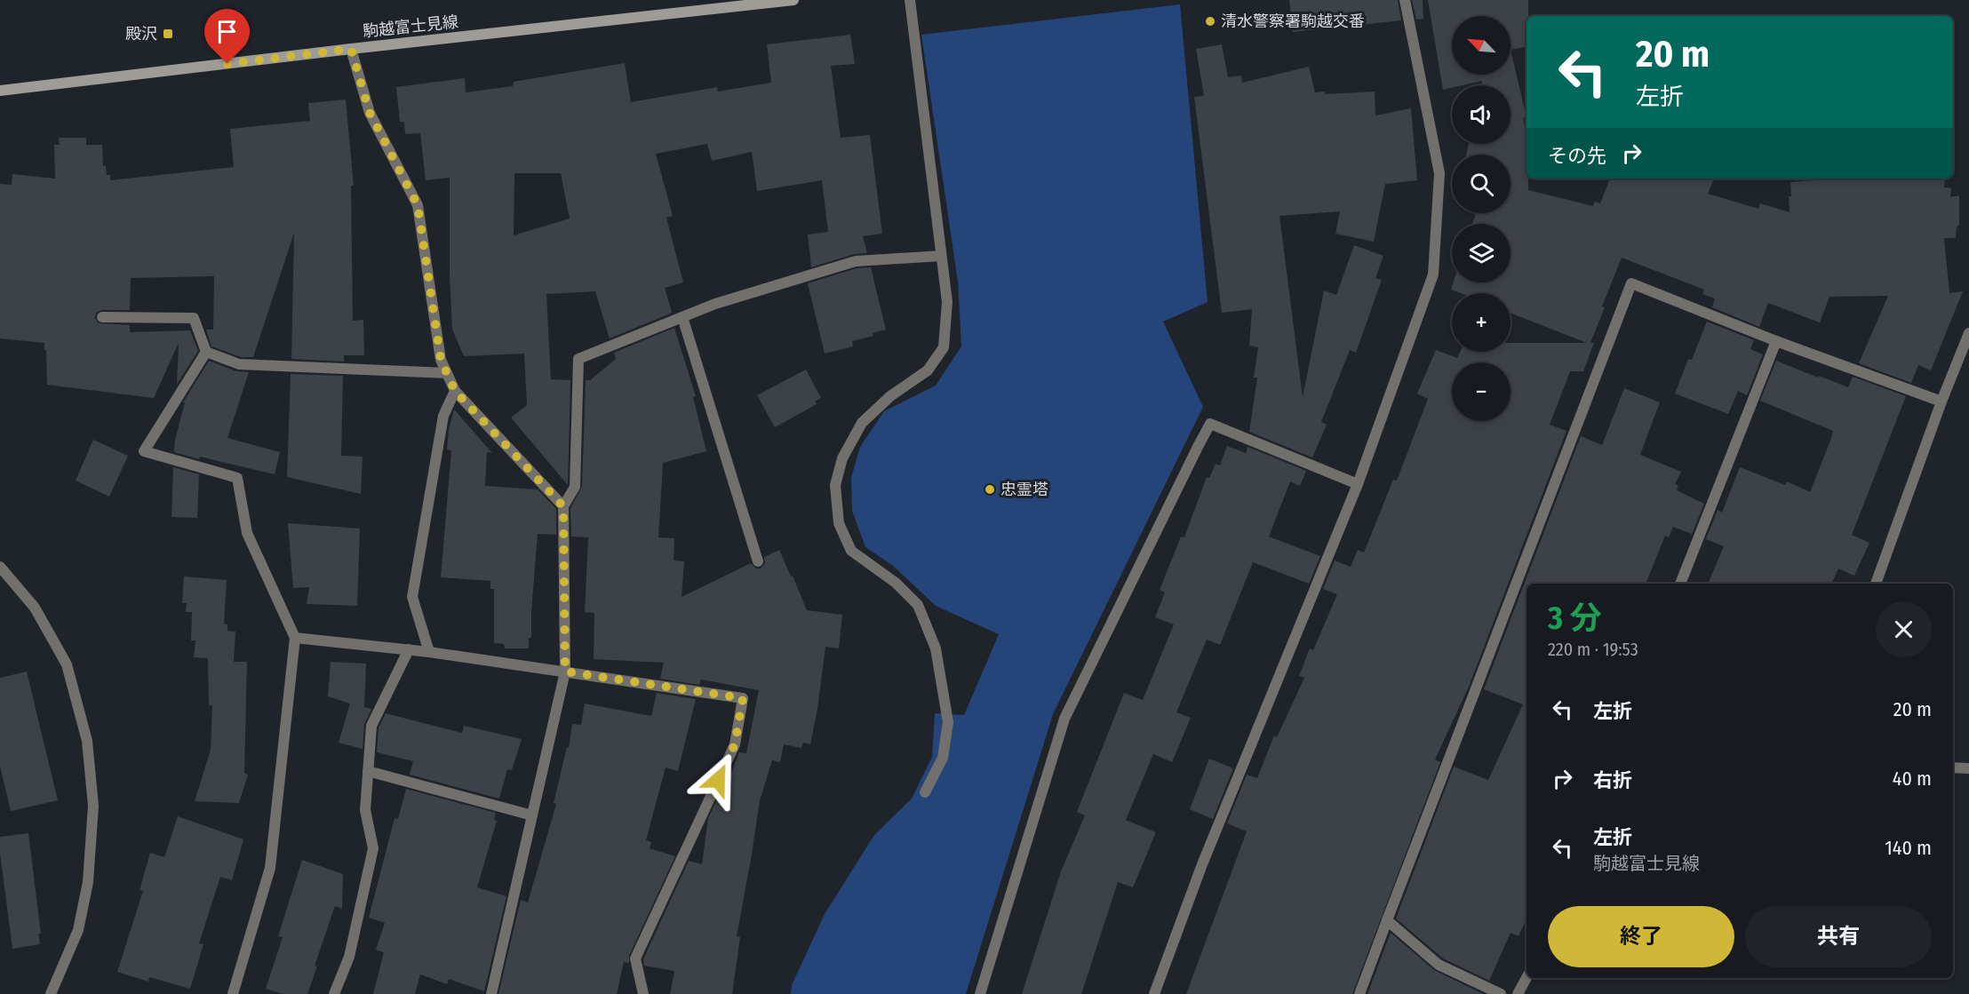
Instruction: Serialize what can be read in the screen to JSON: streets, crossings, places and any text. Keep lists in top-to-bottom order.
{
  "streets": {
    "main road": ["駒越富士見線"]
  },
  "places": {
    "other": ["清水警察署駒越交番", "忠霊塔"],
    "transit": ["殿沢"]
  },
  "north": "top left",
  "page": {
    "map_buttons": ["+", "−"],
    "turn": ["20 m", "左折"],
    "then": "その先",
    "heading": ["3 分", "220 m · 19:53"],
    "list": [
      {
        "name": "左折",
        "value": "20 m"
      },
      {
        "name": "右折",
        "value": "40 m"
      },
      {
        "name": "左折",
        "note": "駒越富士見線",
        "value": "140 m"
      }
    ],
    "buttons": ["終了", "共有"]
  }
}
